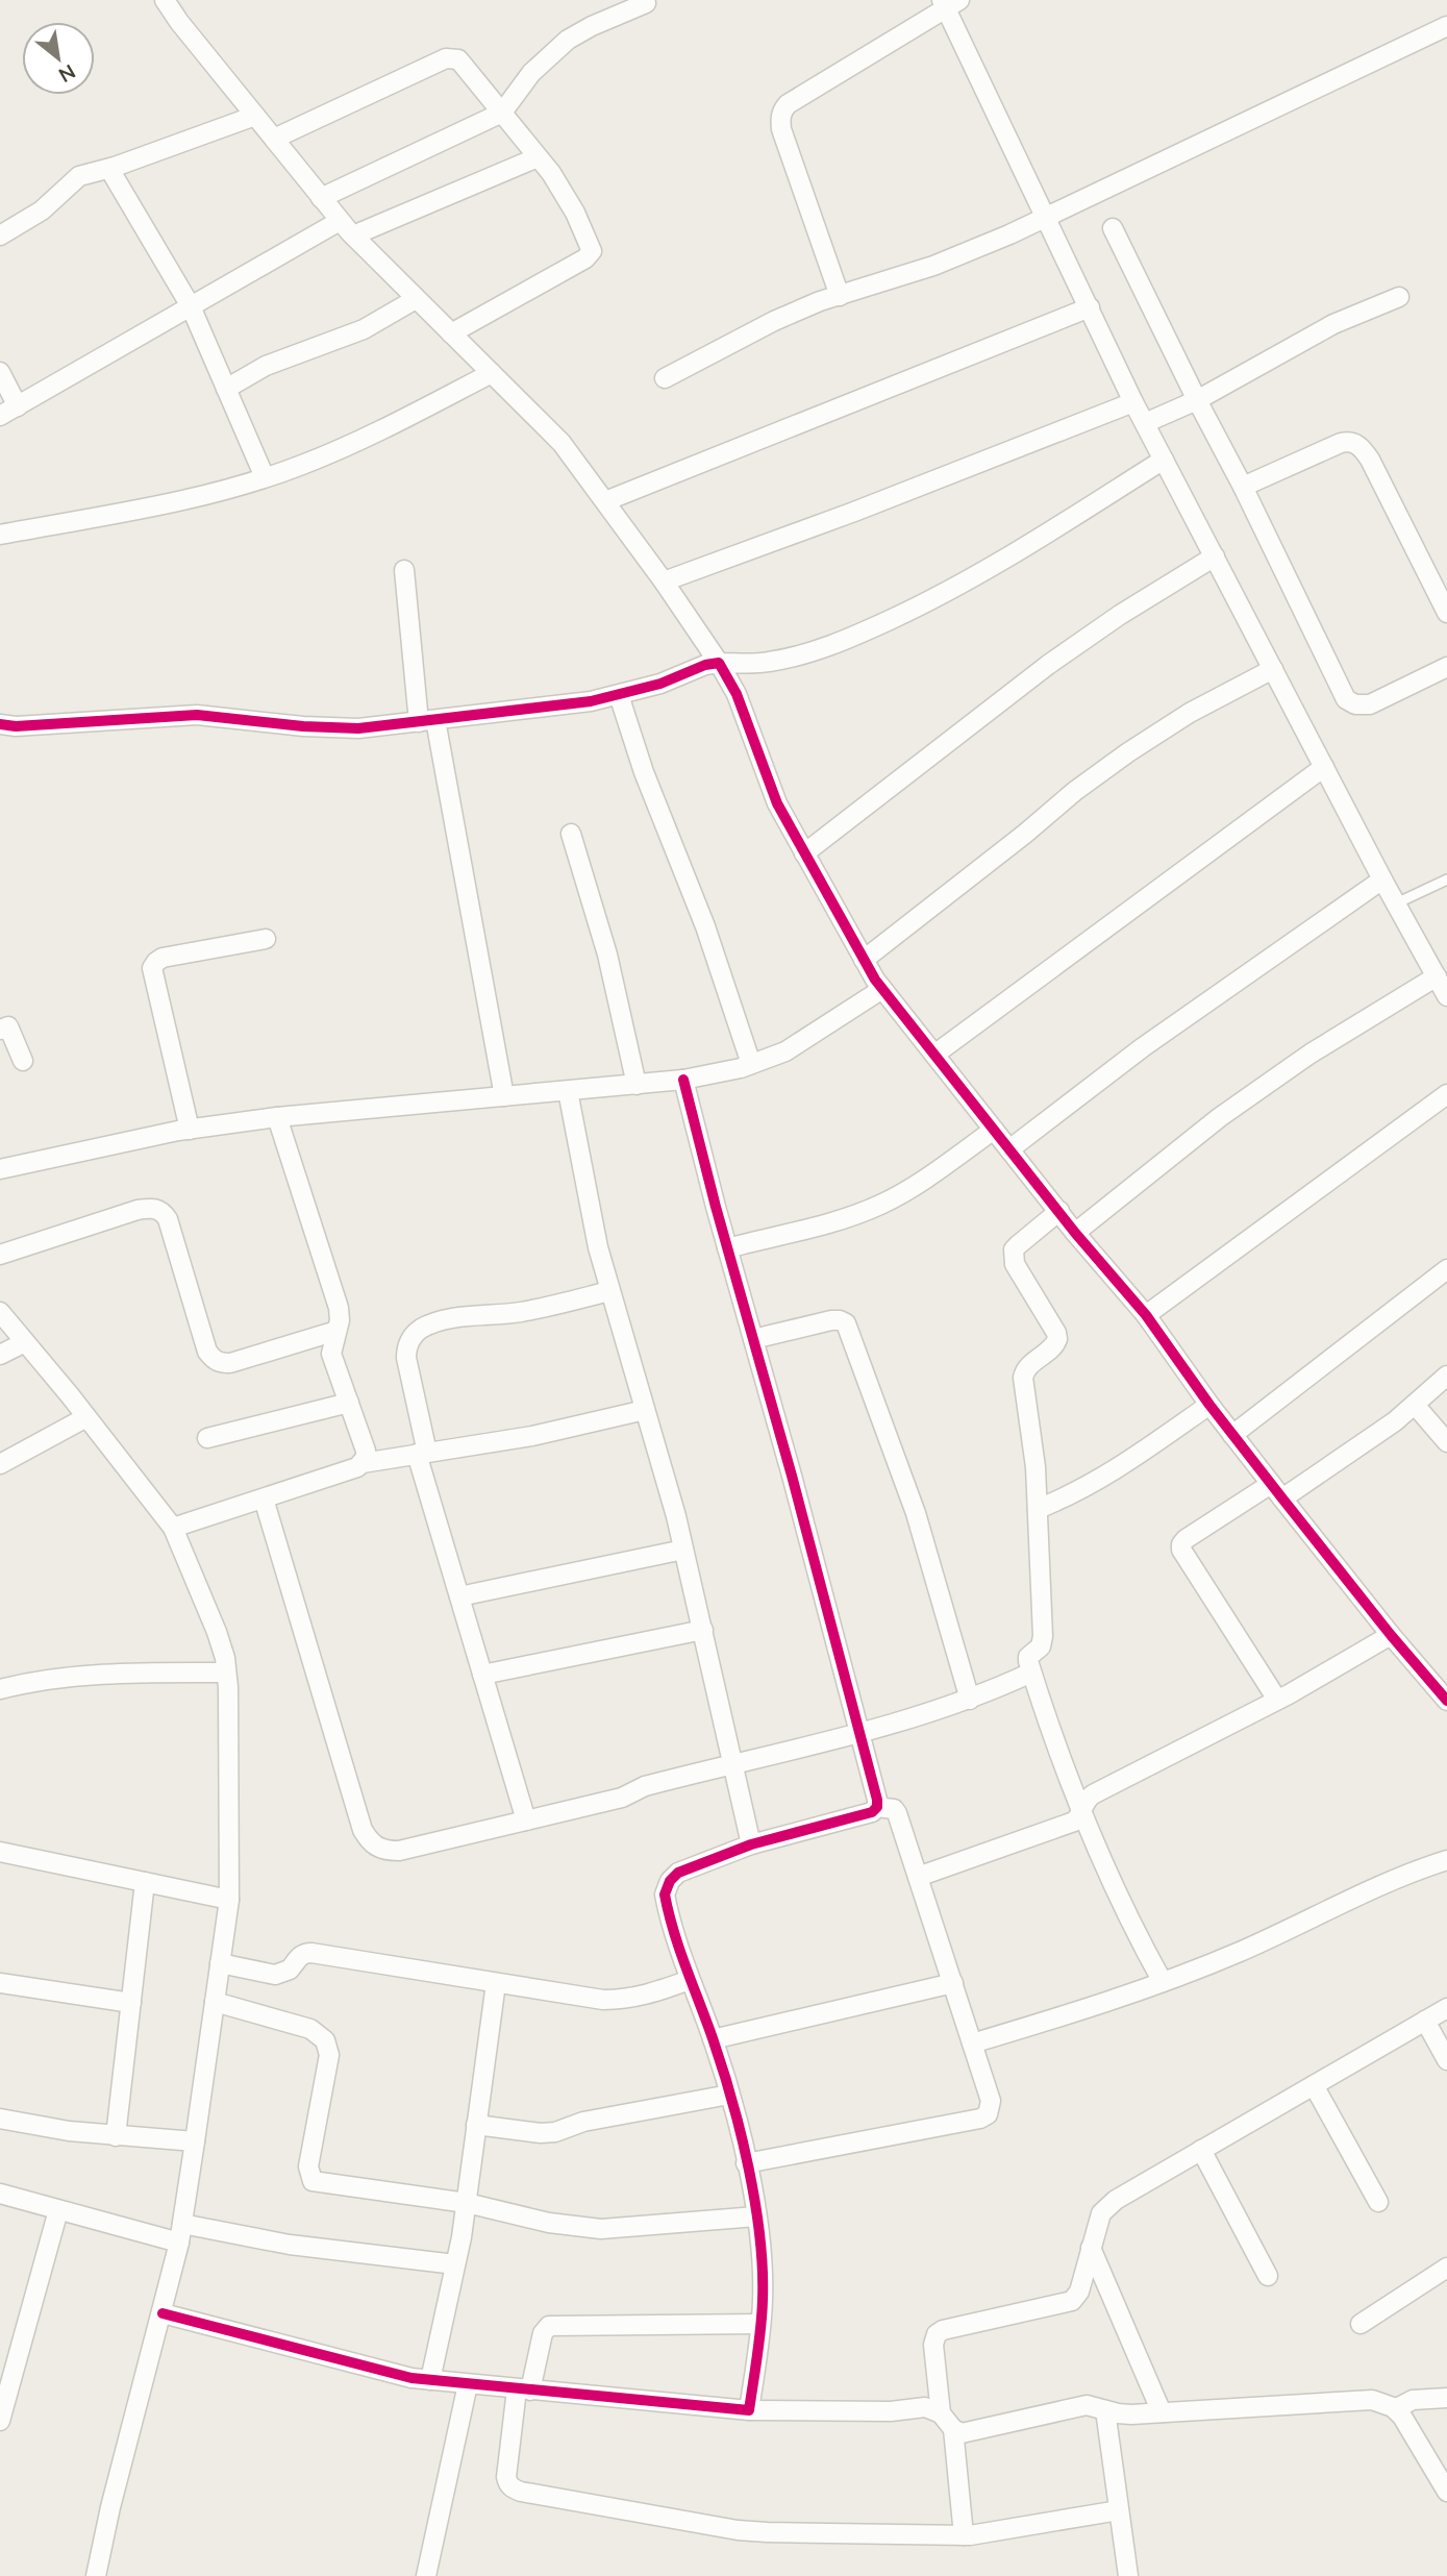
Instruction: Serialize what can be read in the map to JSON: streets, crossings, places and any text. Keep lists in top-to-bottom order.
{
  "north": "bottom right"
}
